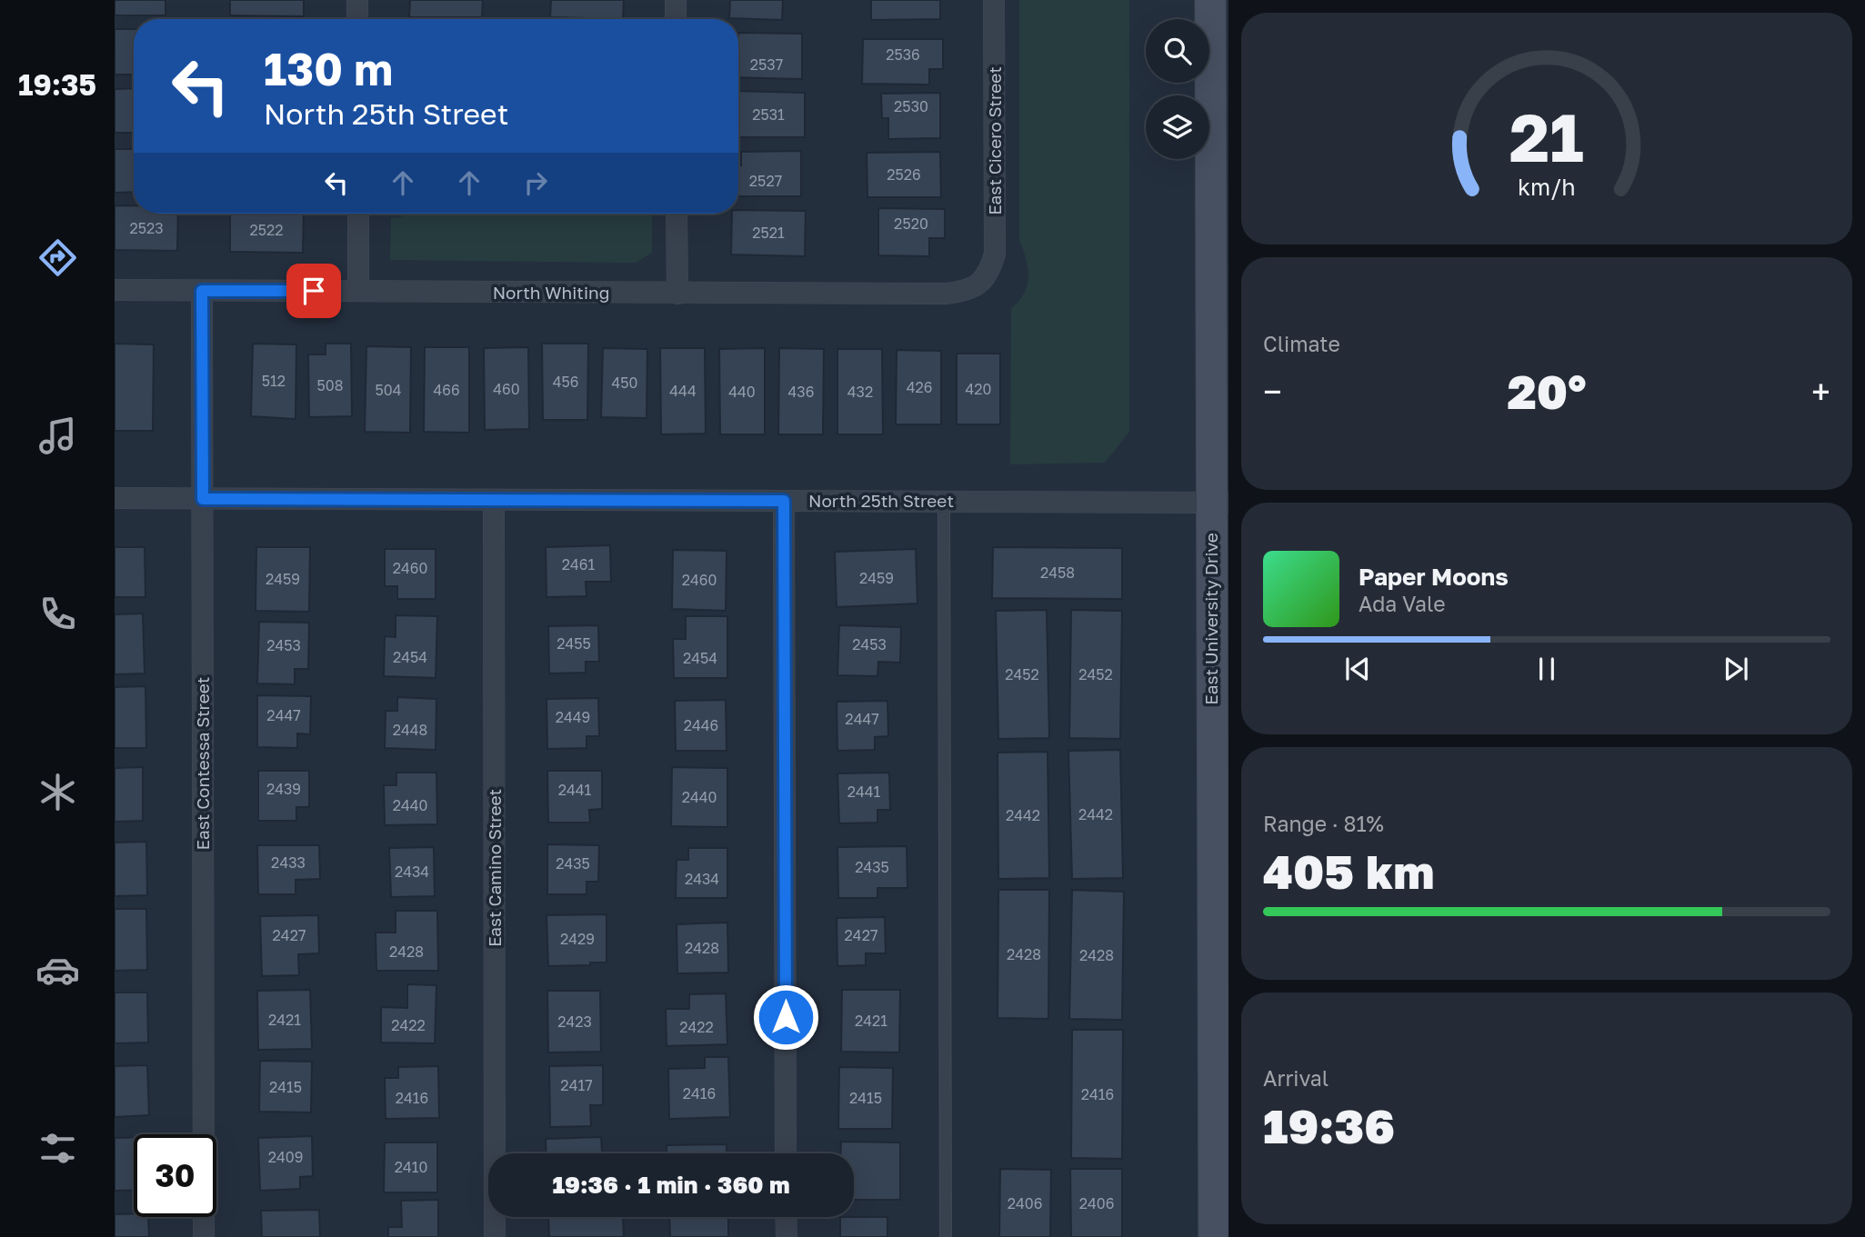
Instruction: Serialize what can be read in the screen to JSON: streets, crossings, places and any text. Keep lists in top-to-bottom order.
{
  "streets": {
    "main road": ["East University Drive"],
    "street": [
      "East Cicero Street",
      "North Whiting",
      "North 25th Street",
      "East Contessa Street",
      "East Camino Street"
    ]
  },
  "crossings": [
    ["East Cicero Street", "North Whiting"],
    ["North Whiting", "East Contessa Street"],
    ["North 25th Street", "East University Drive"],
    ["North 25th Street", "East Contessa Street"],
    ["North 25th Street", "East Camino Street"]
  ],
  "house_numbers": [
    "2536",
    "2537",
    "2530",
    "2531",
    "2526",
    "2527",
    "2520",
    "2523",
    "2522",
    "2521",
    "512",
    "456",
    "450",
    "508",
    "426",
    "460",
    "420",
    "504",
    "466",
    "444",
    "440",
    "436",
    "432",
    "2461",
    "2460",
    "2458",
    "2459",
    "2459",
    "2460",
    "2455",
    "2453",
    "2453",
    "2454",
    "2454",
    "2452",
    "2452",
    "2447",
    "2449",
    "2447",
    "2446",
    "2448",
    "2439",
    "2441",
    "2441",
    "2440",
    "2440",
    "2442",
    "2442",
    "2433",
    "2435",
    "2435",
    "2434",
    "2434",
    "2427",
    "2427",
    "2429",
    "2428",
    "2428",
    "2428",
    "2428",
    "2421",
    "2421",
    "2423",
    "2422",
    "2422",
    "2417",
    "2415",
    "2416",
    "2416",
    "2416",
    "2415",
    "2409",
    "2410",
    "2406",
    "2406"
  ],
  "page": {
    "tabs": "19:35",
    "turn": ["130 m", "North 25th Street"],
    "tile": [
      "Climate",
      ["Range · 81%", "405 km"],
      ["Arrival", "19:36"]
    ],
    "heat": ["−", "20°", "+"],
    "song": ["Paper Moons", "Ada Vale"],
    "limit": "30",
    "trip": "19:36 · 1 min · 360 m",
    "gauge": ["21", "km/h"]
  }
}
